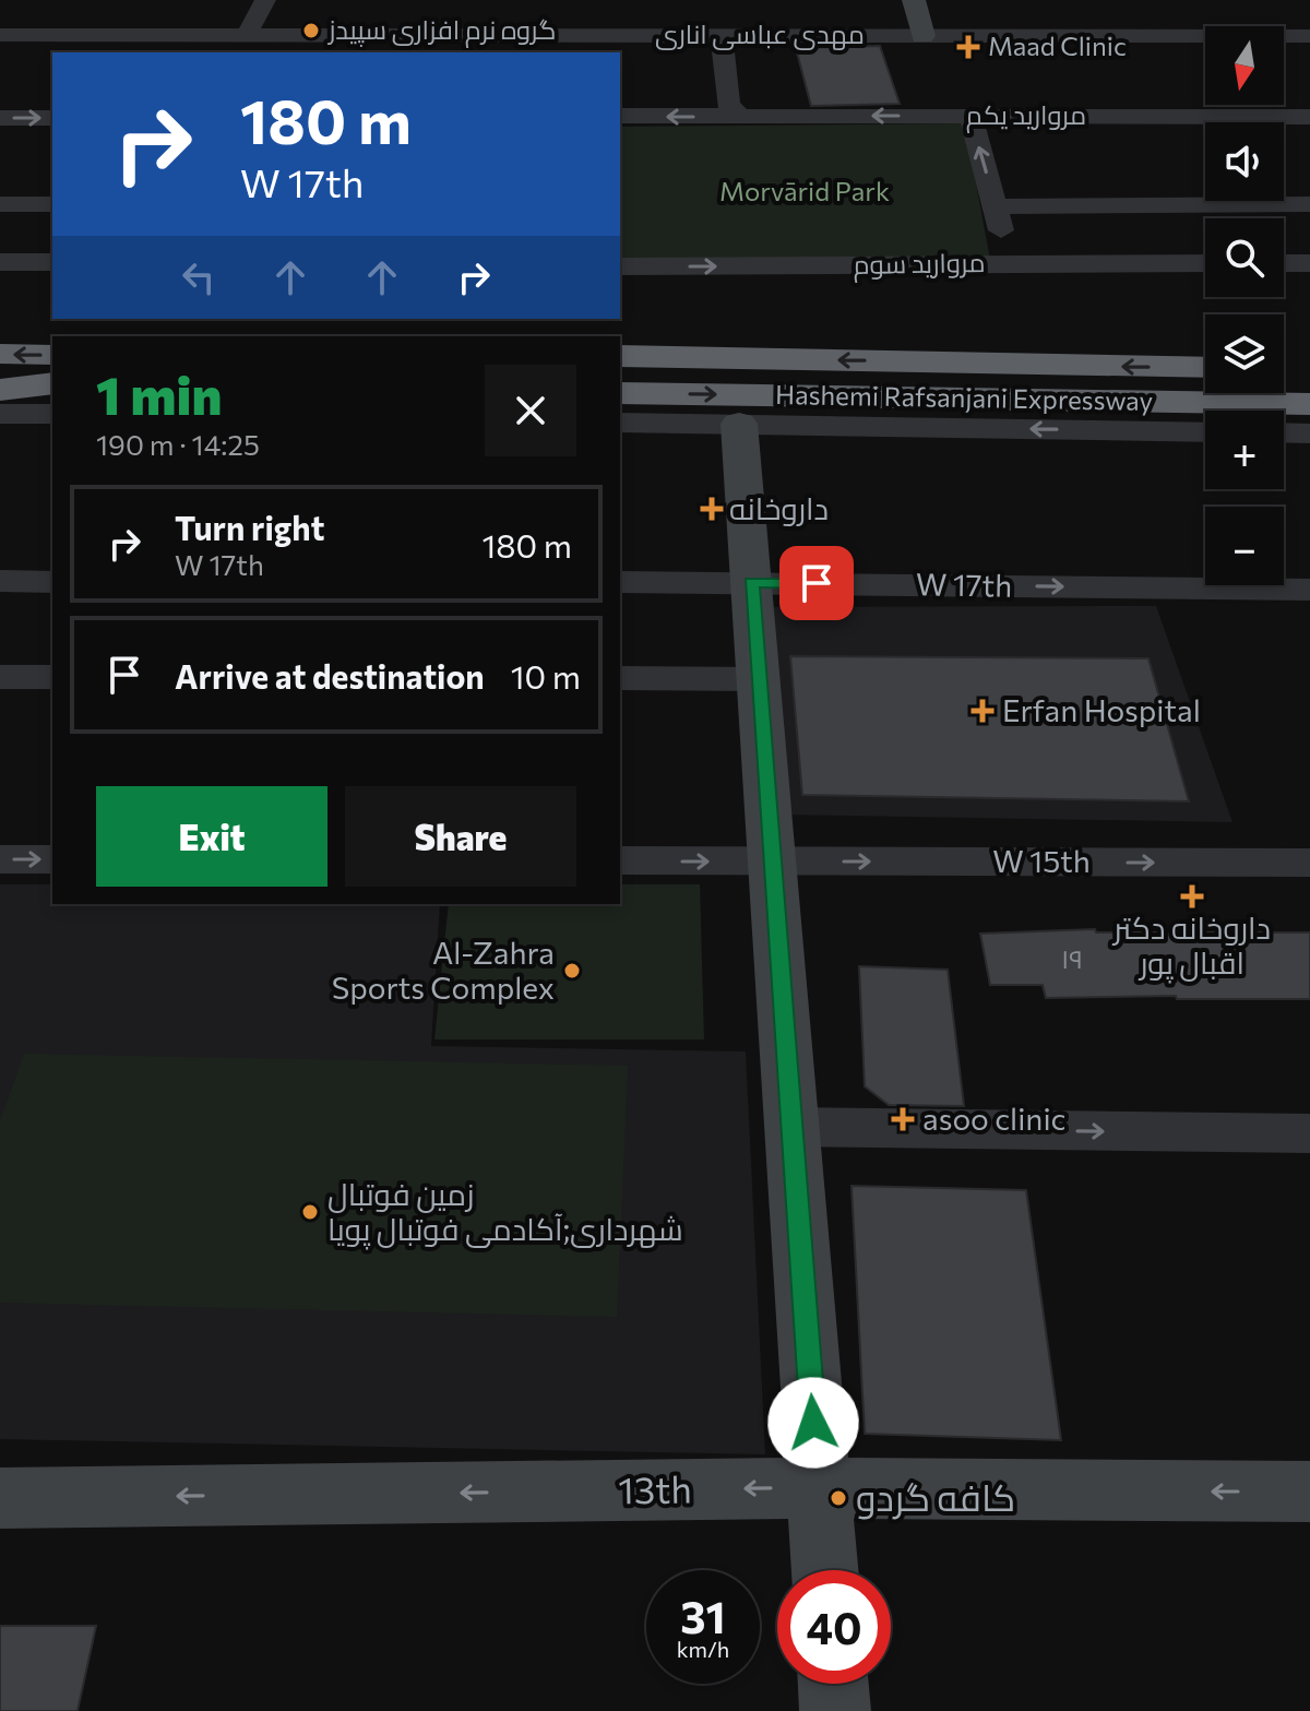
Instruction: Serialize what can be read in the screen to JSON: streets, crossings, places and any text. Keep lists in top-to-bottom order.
{
  "streets": {
    "highway": ["Hashemi Rafsanjani Expressway"],
    "street": [
      "مهدی عباسی اناری",
      "مروارید یکم",
      "مروارید سوم",
      "W 17th",
      "W 15th",
      "13th"
    ]
  },
  "parks": ["Morvārid Park"],
  "places": {
    "other": [
      "گروه نرم افزاری سپیدز",
      "Al-Zahra Sports Complex",
      "زمین فوتبال شهرداری;آکادمی فوتبال پویا",
      "کافه گردو"
    ],
    "health": [
      "Maad Clinic",
      "داروخانه",
      "Erfan Hospital",
      "داروخانه دکتر اقبال پور",
      "asoo clinic"
    ]
  },
  "house_numbers": ["۱۹"],
  "north": "bottom",
  "page": {
    "map_buttons": ["+", "−"],
    "turn": ["180 m", "W 17th"],
    "heading": ["1 min", "190 m · 14:25"],
    "list": [
      {
        "name": "Turn right",
        "note": "W 17th",
        "value": "180 m"
      },
      {
        "name": "Arrive at destination",
        "value": "10 m"
      }
    ],
    "buttons": ["Exit", "Share"],
    "speed": "31 km/h",
    "limit": "40"
  }
}
